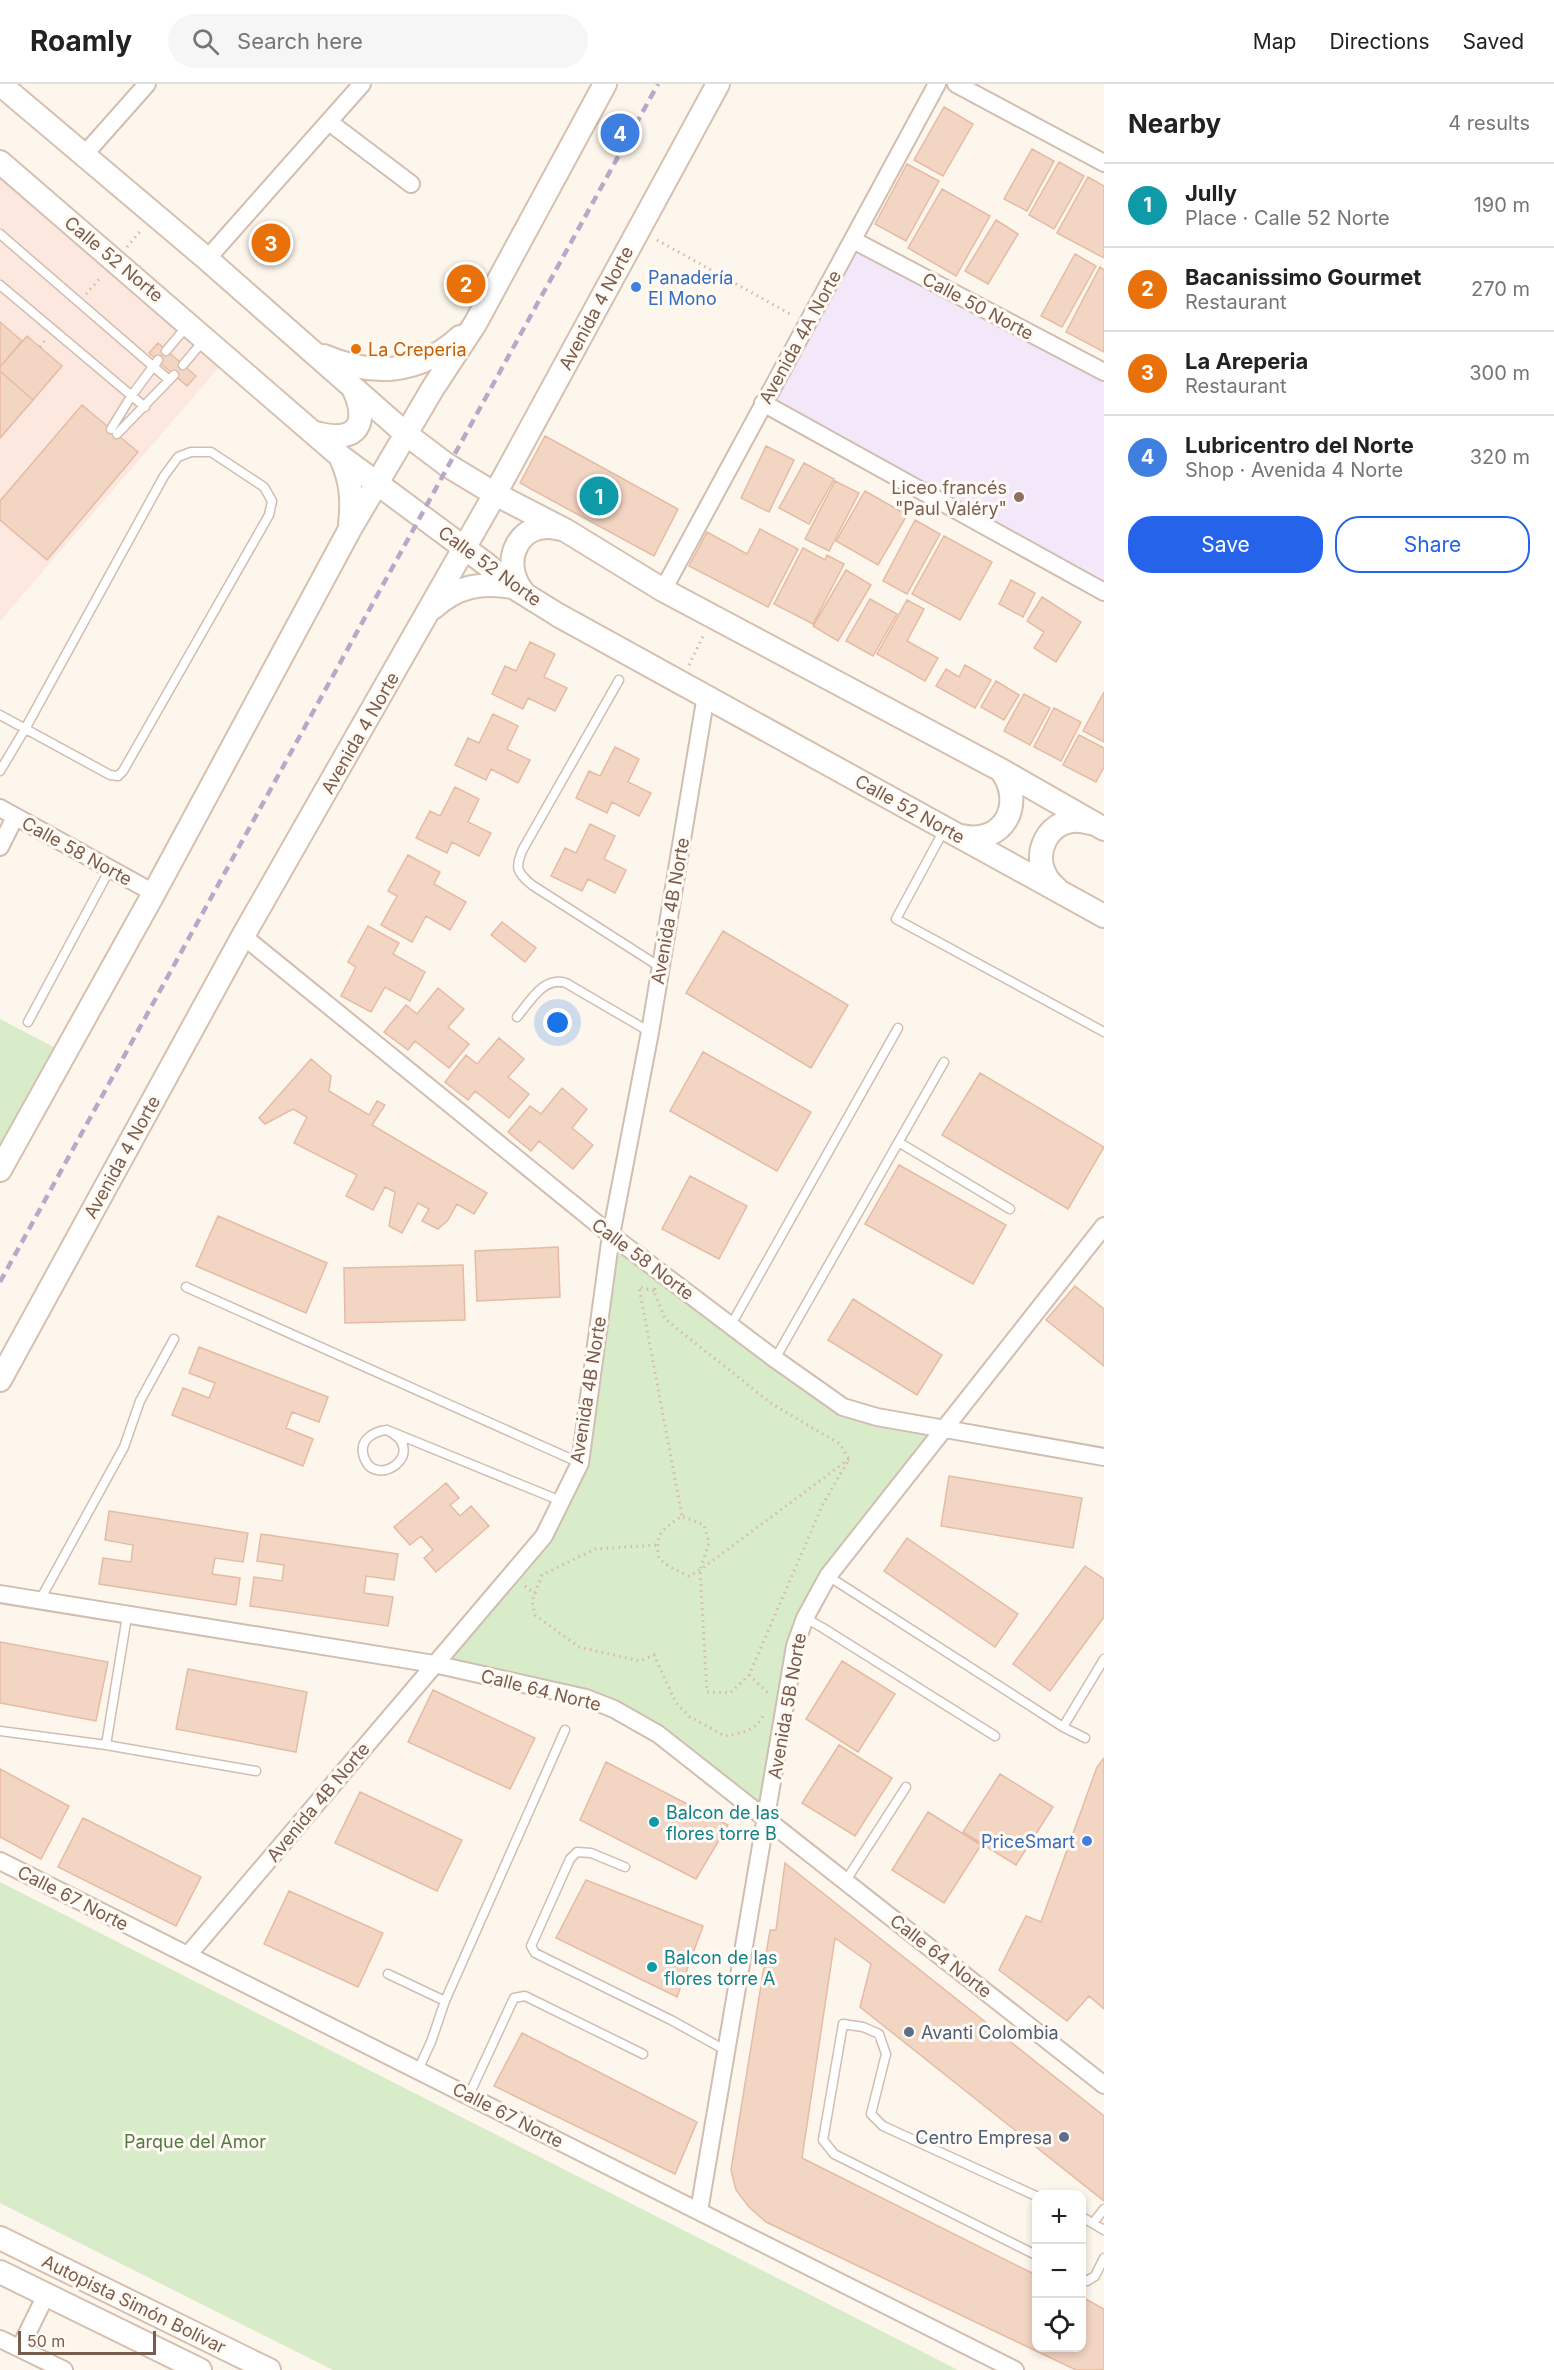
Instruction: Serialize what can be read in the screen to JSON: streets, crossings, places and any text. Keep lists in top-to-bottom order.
{
  "streets": {
    "main road": ["Calle 52 Norte", "Avenida 4 Norte", "Autopista Simón Bolívar"],
    "street": [
      "Calle 50 Norte",
      "Avenida 4A Norte",
      "Calle 58 Norte",
      "Avenida 4B Norte",
      "Calle 64 Norte",
      "Avenida 5B Norte",
      "Calle 67 Norte"
    ]
  },
  "crossings": [
    ["Calle 52 Norte", "Avenida 4 Norte"],
    ["Calle 52 Norte", "Avenida 4B Norte"],
    ["Calle 50 Norte", "Avenida 4A Norte"],
    ["Avenida 4 Norte", "Calle 58 Norte"],
    ["Calle 58 Norte", "Avenida 4B Norte"],
    ["Calle 58 Norte", "Avenida 5B Norte"],
    ["Avenida 4B Norte", "Calle 64 Norte"],
    ["Avenida 4B Norte", "Calle 67 Norte"],
    ["Calle 64 Norte", "Avenida 5B Norte"],
    ["Avenida 5B Norte", "Calle 67 Norte"]
  ],
  "parks": ["Parque del Amor"],
  "places": [
    "Panadería El Mono",
    "La Creperia",
    "Liceo francés \"Paul Valéry\"",
    "Balcon de las flores torre B",
    "PriceSmart",
    "Balcon de las flores torre A",
    "Avanti Colombia",
    "Centro Empresa"
  ],
  "scale_bar": "50 m",
  "page": {
    "header": "Roamly",
    "search": "Search here",
    "nav": ["Map", "Directions", "Saved"],
    "heading": ["Nearby", "4 results"],
    "pins": [
      "4",
      "3",
      "2",
      "1"
    ],
    "list": [
      {
        "mark": "1",
        "name": "Jully",
        "note": "Place · Calle 52 Norte",
        "value": "190 m"
      },
      {
        "mark": "2",
        "name": "Bacanissimo Gourmet",
        "note": "Restaurant",
        "value": "270 m"
      },
      {
        "mark": "3",
        "name": "La Areperia",
        "note": "Restaurant",
        "value": "300 m"
      },
      {
        "mark": "4",
        "name": "Lubricentro del Norte",
        "note": "Shop · Avenida 4 Norte",
        "value": "320 m"
      }
    ],
    "buttons": ["Save", "Share"],
    "map_buttons": ["+", "−"],
    "scale": "50 m"
  }
}
